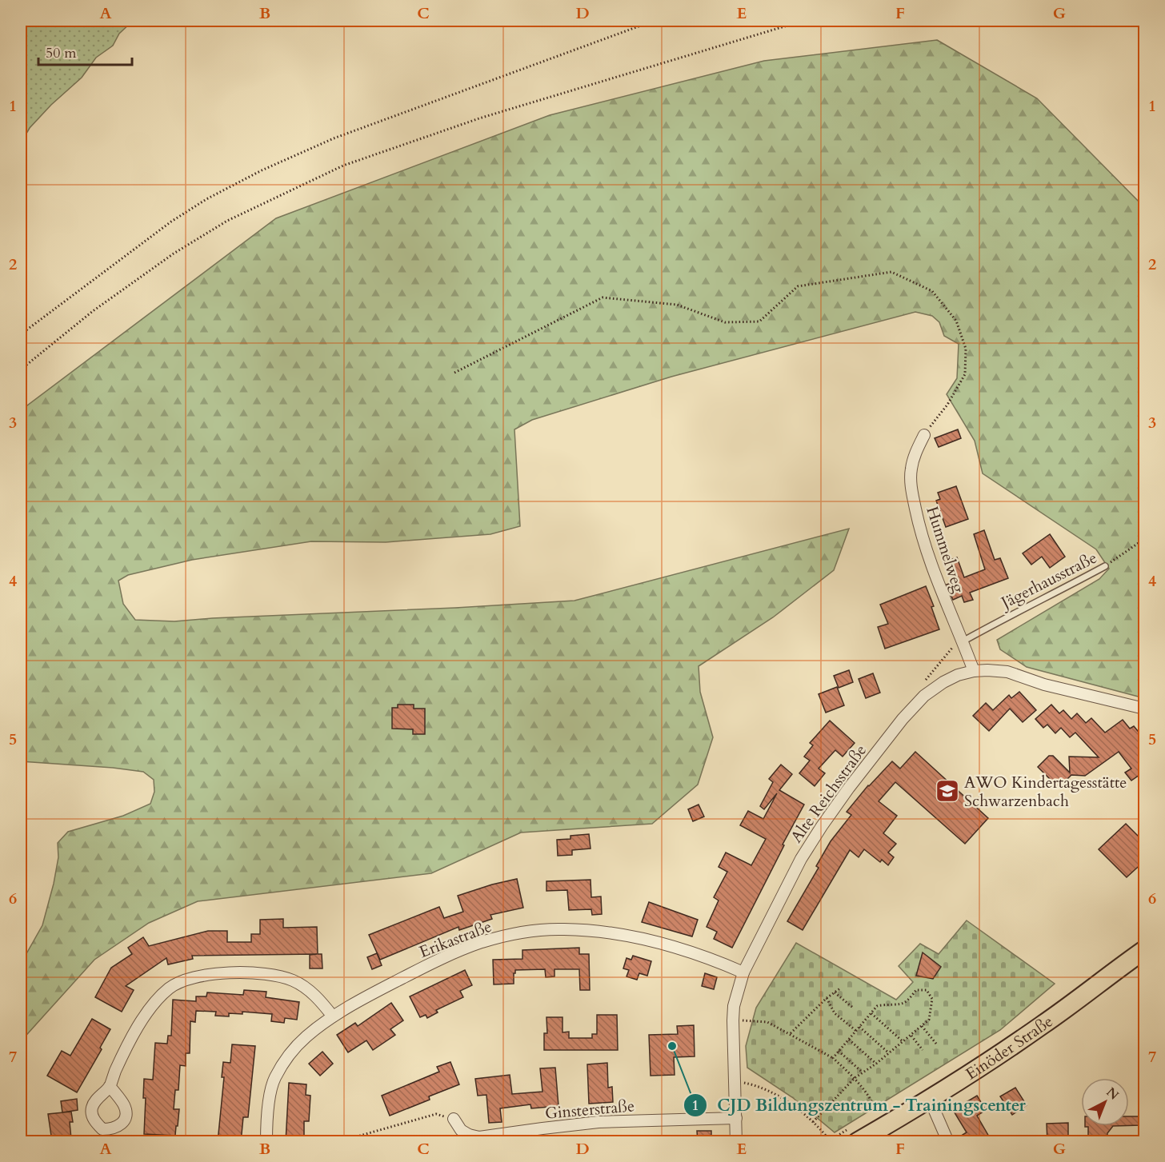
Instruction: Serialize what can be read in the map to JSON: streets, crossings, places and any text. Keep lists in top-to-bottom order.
{
  "streets": {
    "main road": ["Einöder Straße"],
    "street": [
      "Hummelweg",
      "Alte Reichsstraße",
      "Erikastraße",
      "Ginsterstraße"
    ],
    "lane": ["Jägerhausstraße"]
  },
  "crossings": [
    ["Hummelweg", "Jägerhausstraße"],
    ["Hummelweg", "Alte Reichsstraße"],
    ["Alte Reichsstraße", "Erikastraße"],
    ["Alte Reichsstraße", "Ginsterstraße"]
  ],
  "places": {
    "school or university": ["AWO Kindertagesstätte Schwarzenbach"],
    "other": ["CJD Bildungszentrum - Trainingscenter"]
  },
  "scale_bar": "50 m",
  "north": "top right",
  "grid": {
    "columns": [
      "A",
      "B",
      "C",
      "D",
      "E",
      "F",
      "G"
    ],
    "rows": [
      "1",
      "2",
      "3",
      "4",
      "5",
      "6",
      "7"
    ]
  }
}
